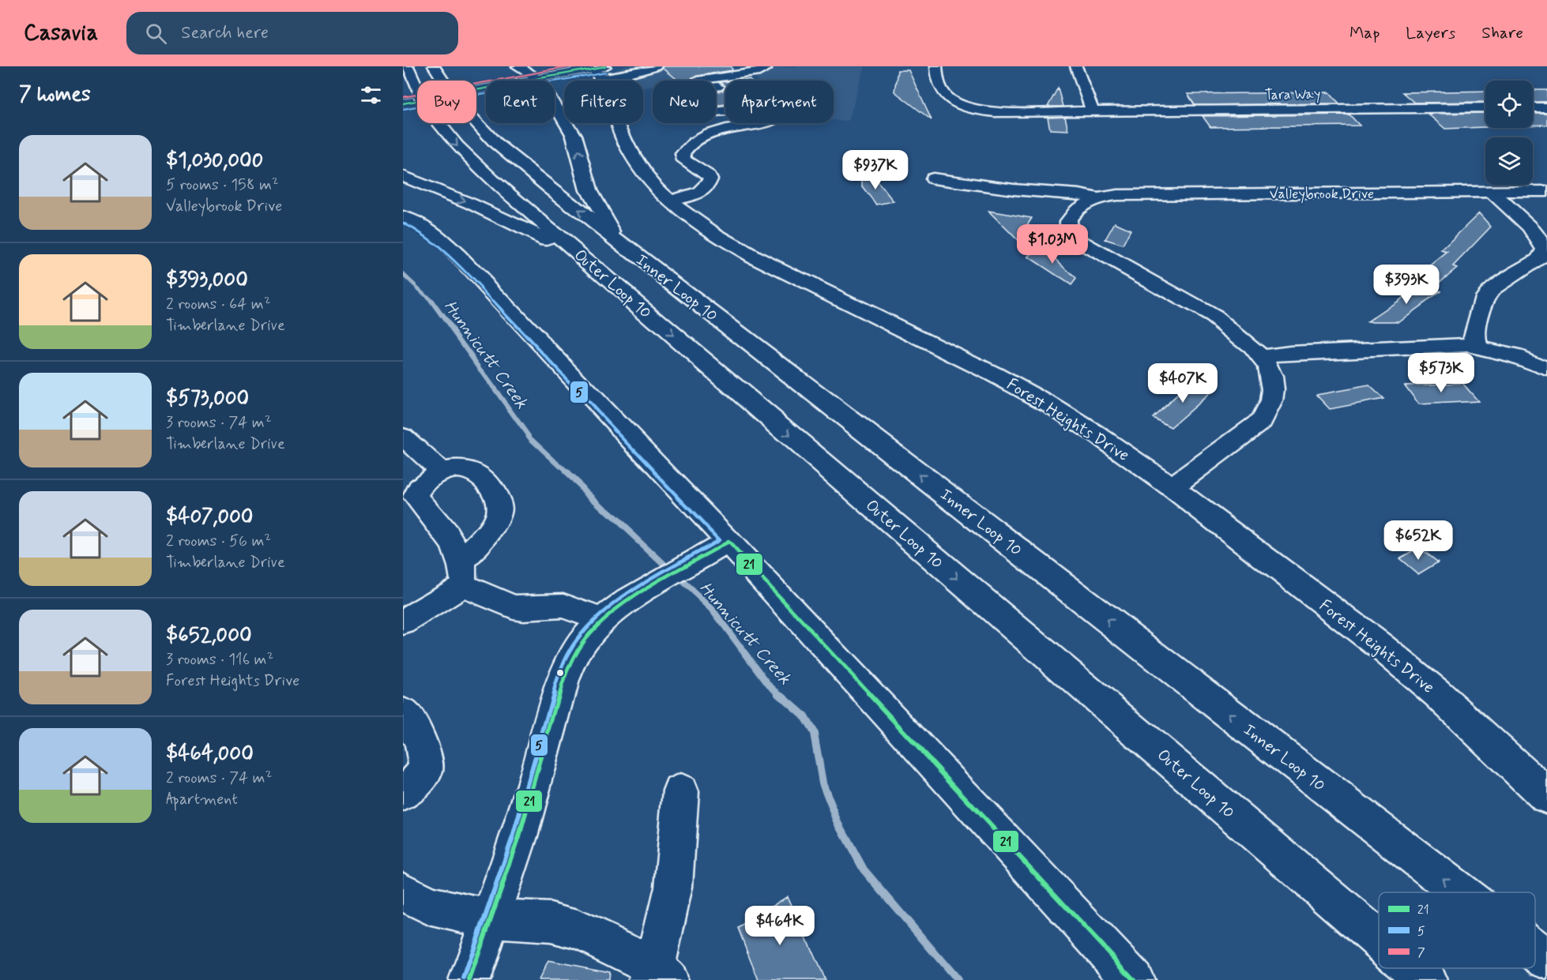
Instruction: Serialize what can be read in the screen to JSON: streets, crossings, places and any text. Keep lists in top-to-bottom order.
{
  "streets": {
    "main road": [
      "Tara Way",
      "Valleybrook Drive",
      "Outer Loop 10",
      "Inner Loop 10",
      "Forest Heights Drive"
    ]
  },
  "water": ["Hunnicutt Creek"],
  "lines": ["transit line 21", "transit line 7", "transit line 5"],
  "legend": ["21", "5", "7"],
  "page": {
    "header": "Casavia",
    "search": "Search here",
    "nav": ["Map", "Layers", "Share"],
    "heading": "7 homes",
    "chip": [
      "Buy",
      "Rent",
      "Filters",
      "New",
      "Apartment"
    ],
    "list": [
      {
        "name": "$1,030,000",
        "note": "5 rooms · 158 m² · Valleybrook Drive"
      },
      {
        "name": "$393,000",
        "note": "2 rooms · 64 m² · Timberlane Drive"
      },
      {
        "name": "$573,000",
        "note": "3 rooms · 74 m² · Timberlane Drive"
      },
      {
        "name": "$407,000",
        "note": "2 rooms · 56 m² · Timberlane Drive"
      },
      {
        "name": "$652,000",
        "note": "3 rooms · 116 m² · Forest Heights Drive"
      },
      {
        "name": "$464,000",
        "note": "2 rooms · 74 m² · Apartment"
      }
    ],
    "price": [
      "$937K",
      "$1.03M",
      "$393K",
      "$573K",
      "$407K",
      "$652K",
      "$464K"
    ]
  }
}
